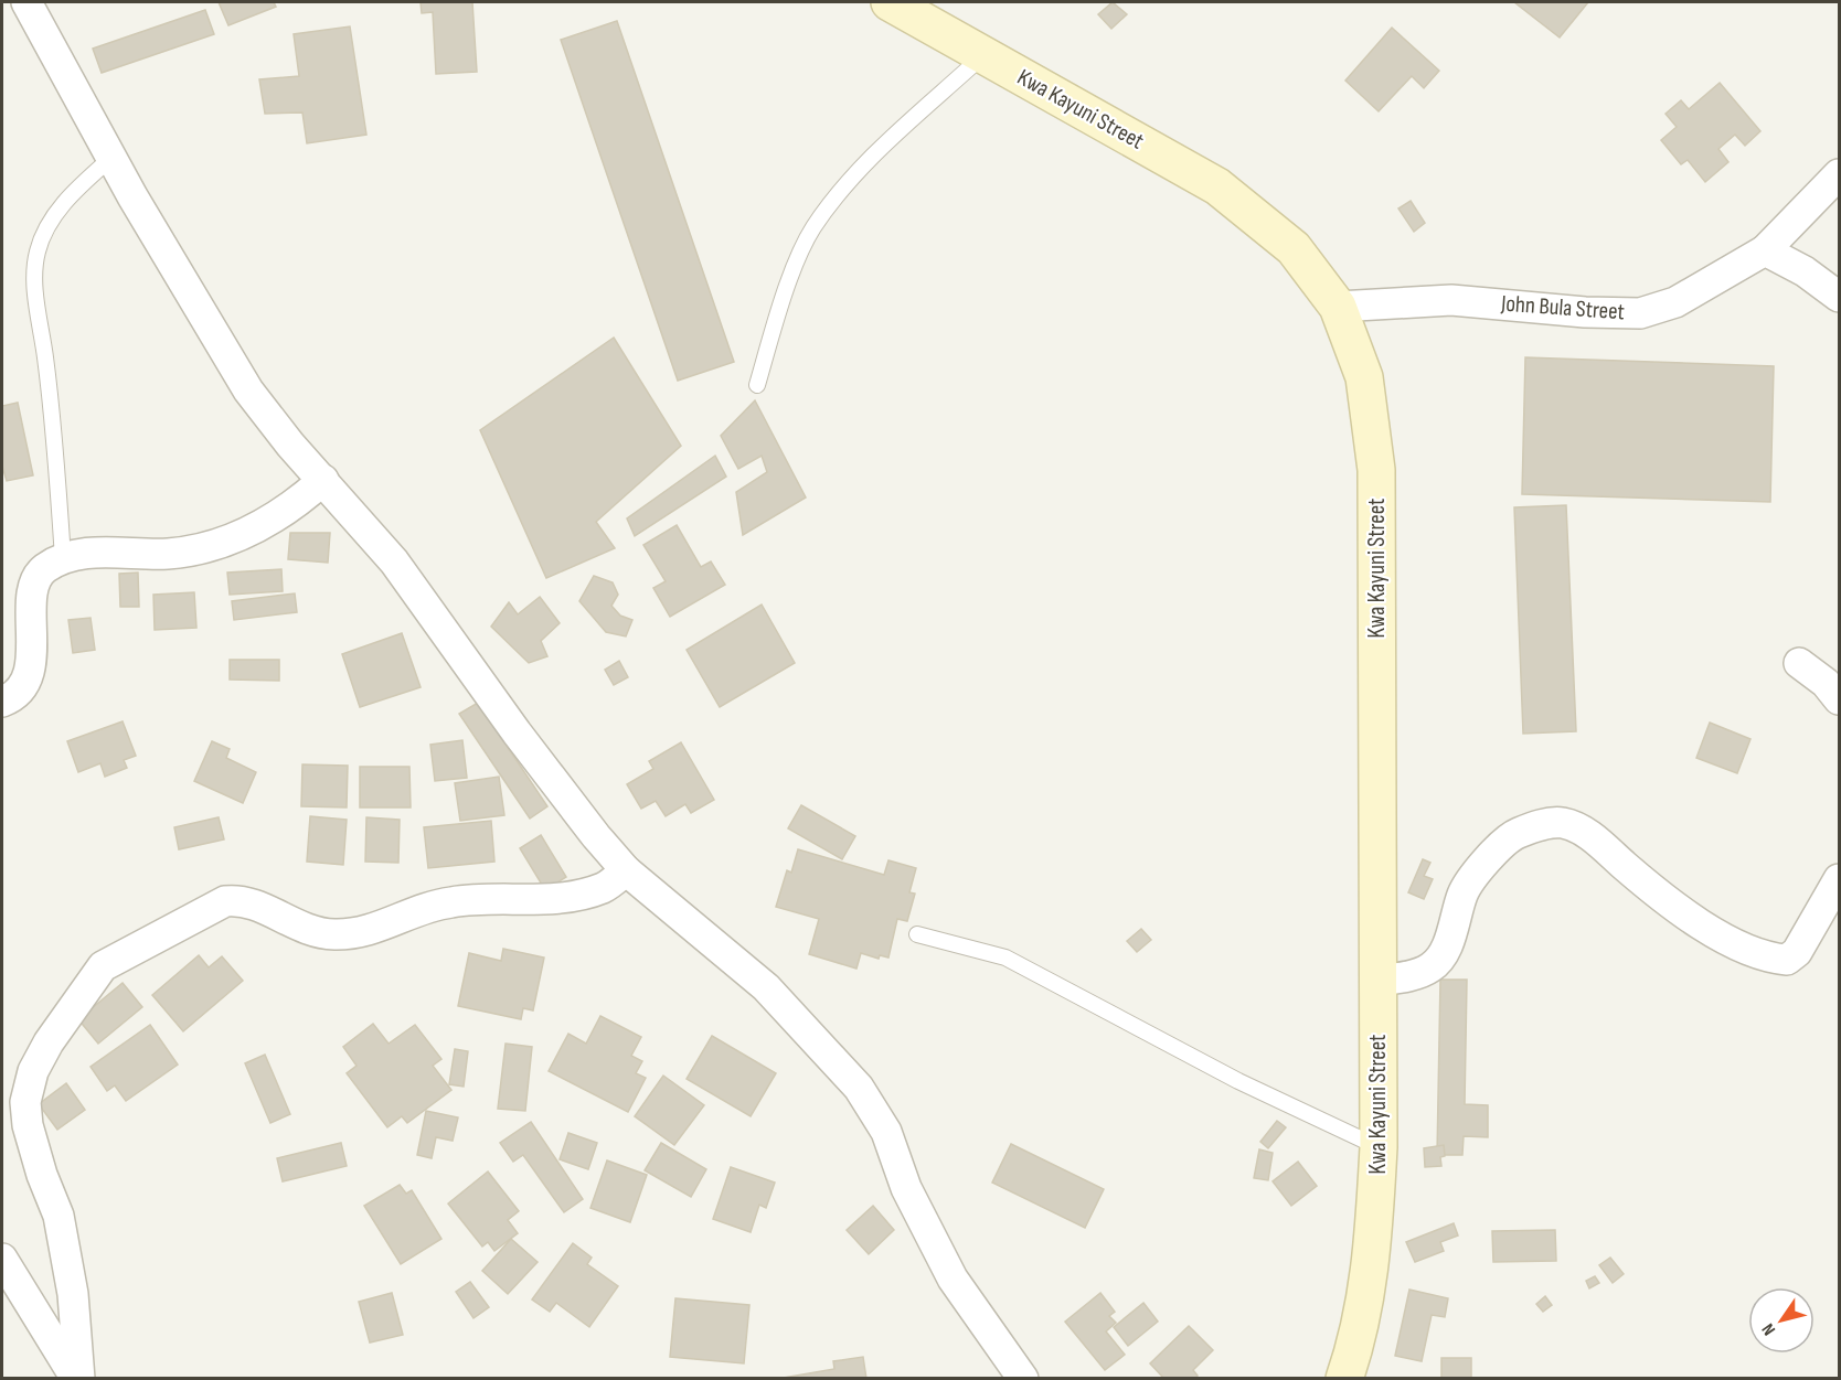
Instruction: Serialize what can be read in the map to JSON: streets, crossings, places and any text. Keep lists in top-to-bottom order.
{
  "streets": {
    "street": ["Kwa Kayuni Street", "John Bula Street"]
  },
  "crossings": [
    ["Kwa Kayuni Street", "John Bula Street"]
  ],
  "north": "bottom left"
}
